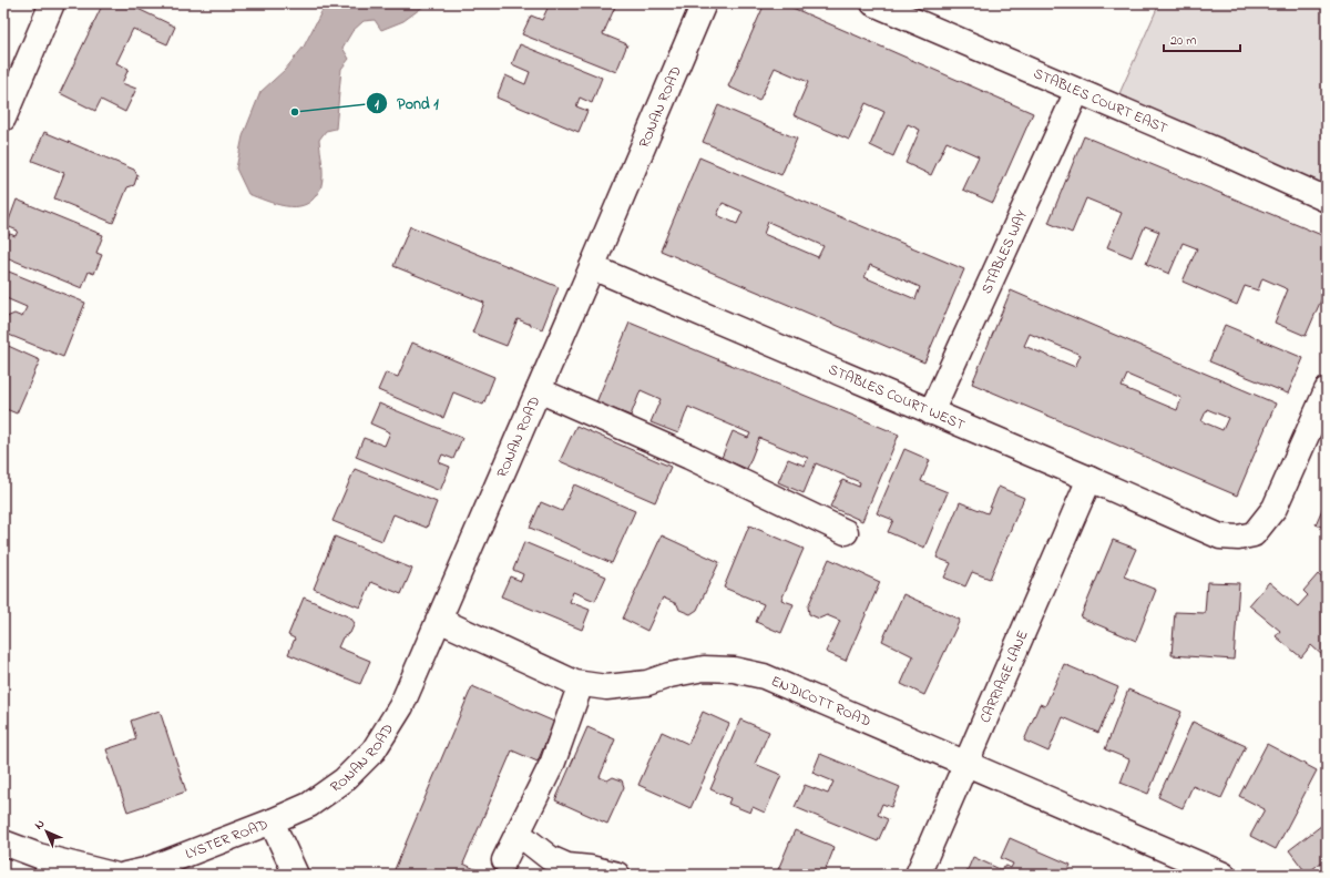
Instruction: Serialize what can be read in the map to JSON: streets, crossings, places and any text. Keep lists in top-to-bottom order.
{
  "streets": {
    "street": [
      "STABLES COURT EAST",
      "RONAN ROAD",
      "STABLES WAY",
      "STABLES COURT WEST",
      "CARRIAGE LANE",
      "ENDICOTT ROAD",
      "LYSTER ROAD"
    ]
  },
  "crossings": [
    ["STABLES COURT EAST", "STABLES WAY"],
    ["RONAN ROAD", "STABLES COURT WEST"],
    ["RONAN ROAD", "ENDICOTT ROAD"],
    ["RONAN ROAD", "LYSTER ROAD"],
    ["STABLES WAY", "STABLES COURT WEST"],
    ["STABLES COURT WEST", "CARRIAGE LANE"],
    ["CARRIAGE LANE", "ENDICOTT ROAD"]
  ],
  "places": ["Pond 1"],
  "scale_bar": "20 m",
  "north": "top left"
}
